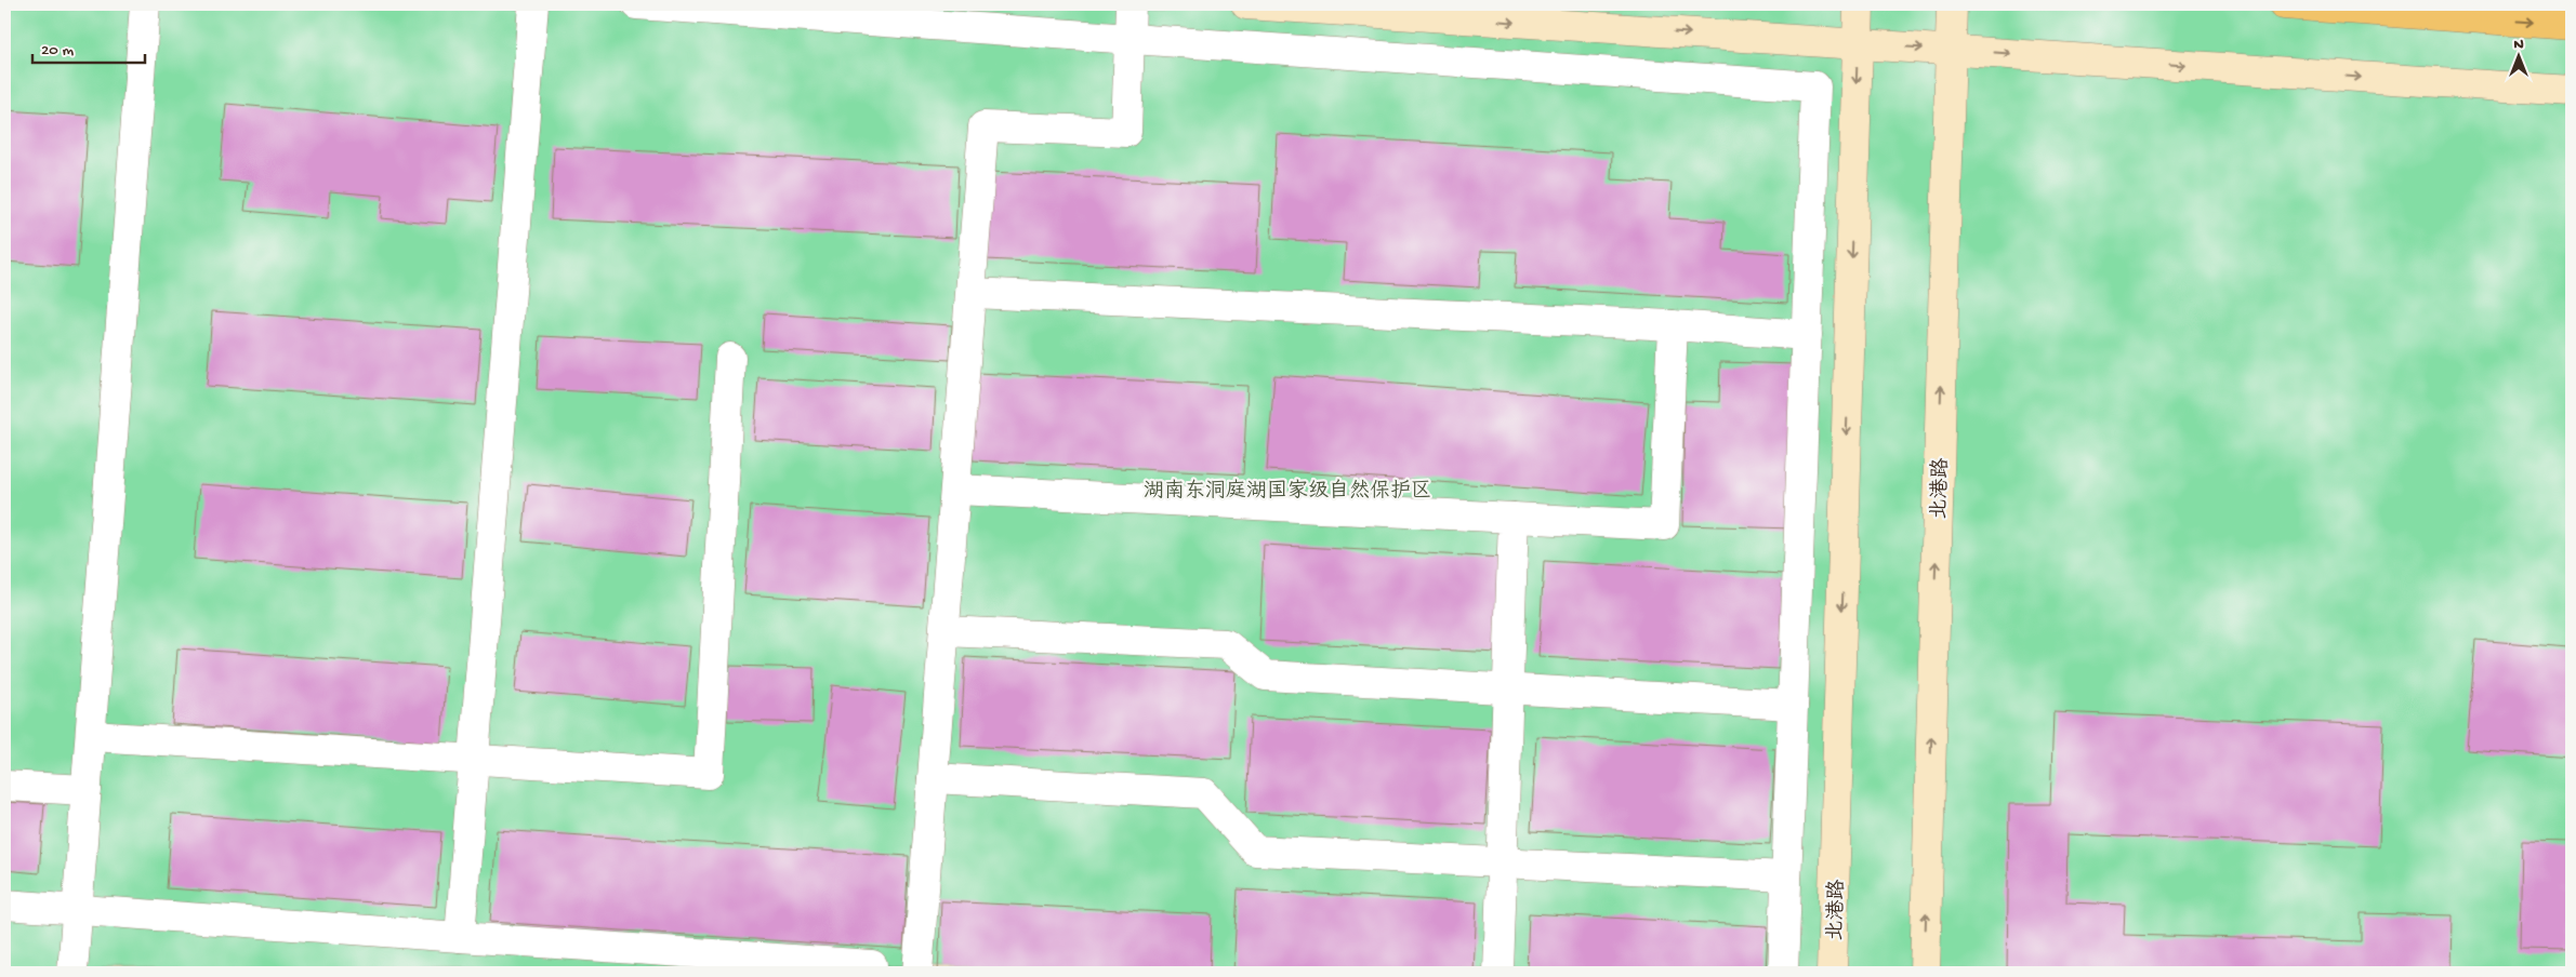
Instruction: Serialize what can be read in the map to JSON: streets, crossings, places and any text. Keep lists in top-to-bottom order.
{
  "streets": {
    "main road": ["北港路"]
  },
  "parks": ["湖南东洞庭湖国家级自然保护区"],
  "scale_bar": "20 m",
  "north": "top"
}
